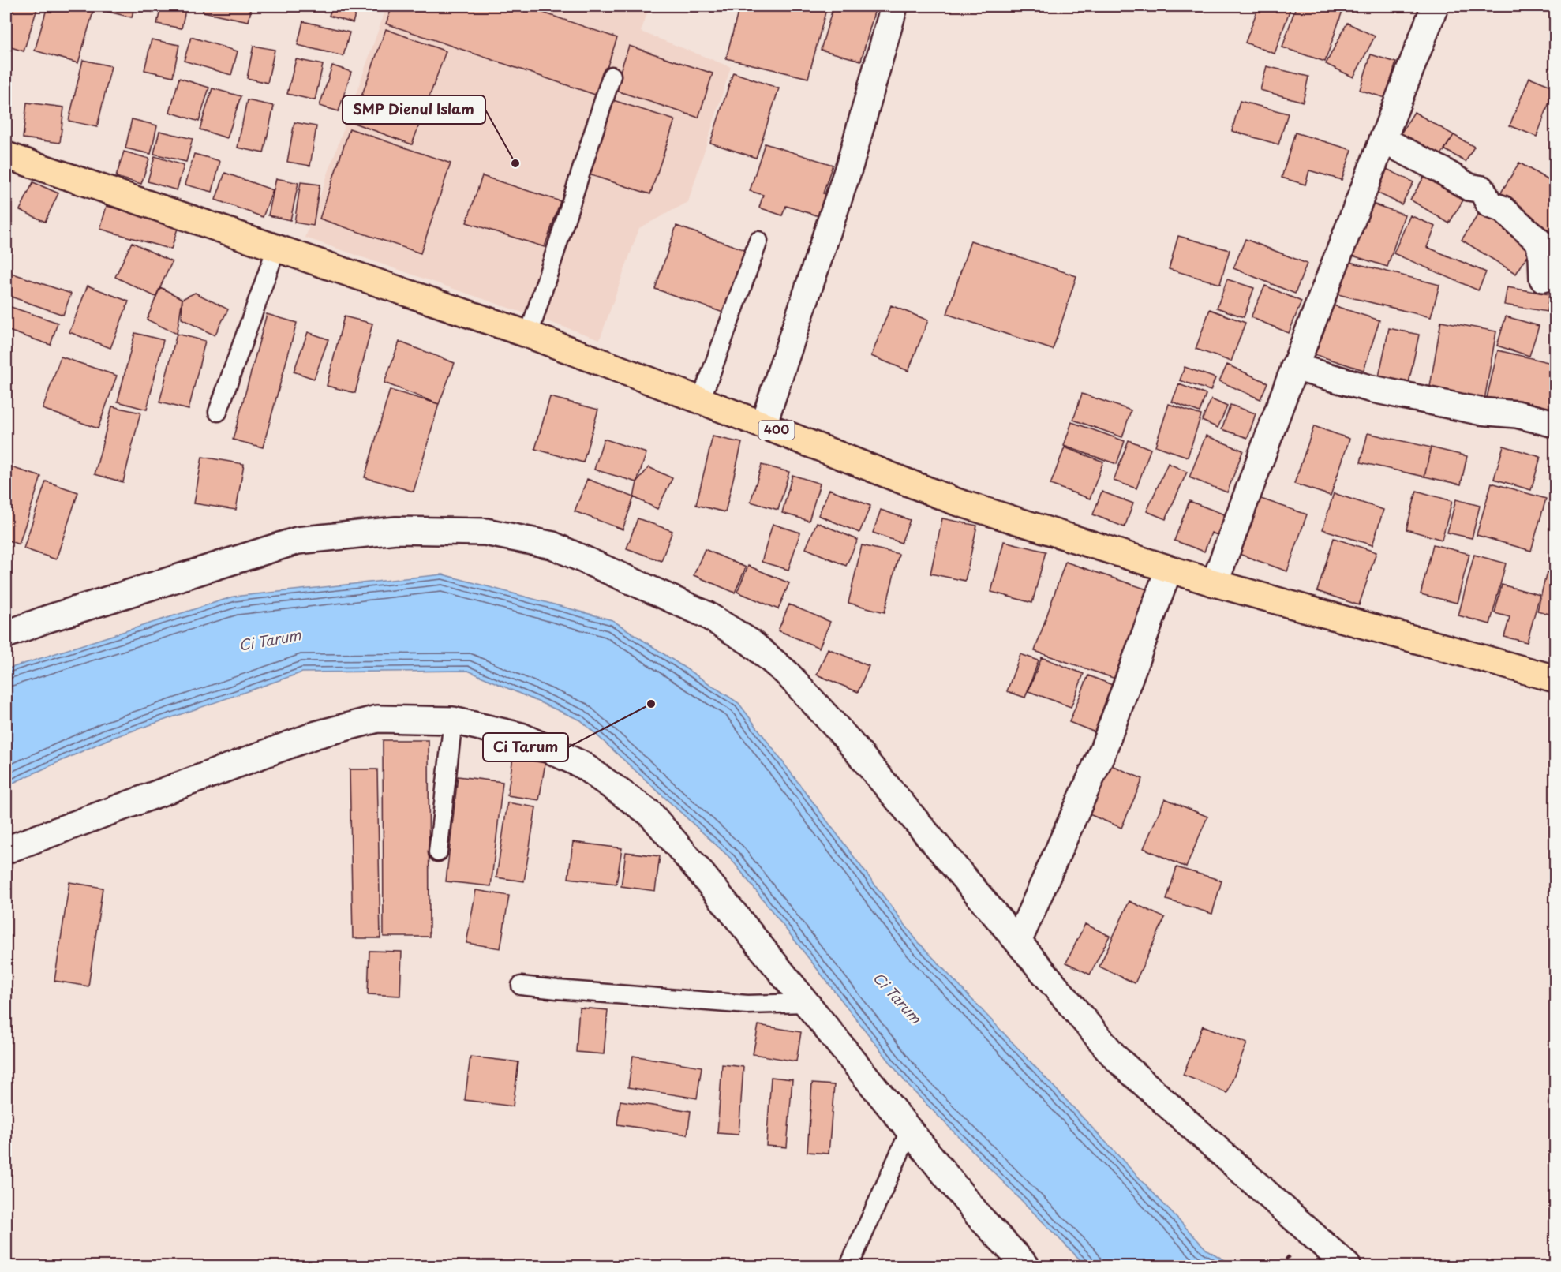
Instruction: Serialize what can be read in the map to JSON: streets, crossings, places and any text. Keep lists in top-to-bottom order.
{
  "streets": {
    "main road": ["400"]
  },
  "water": ["Ci Tarum"],
  "places": ["SMP Dienul Islam", "Ci Tarum"]
}
